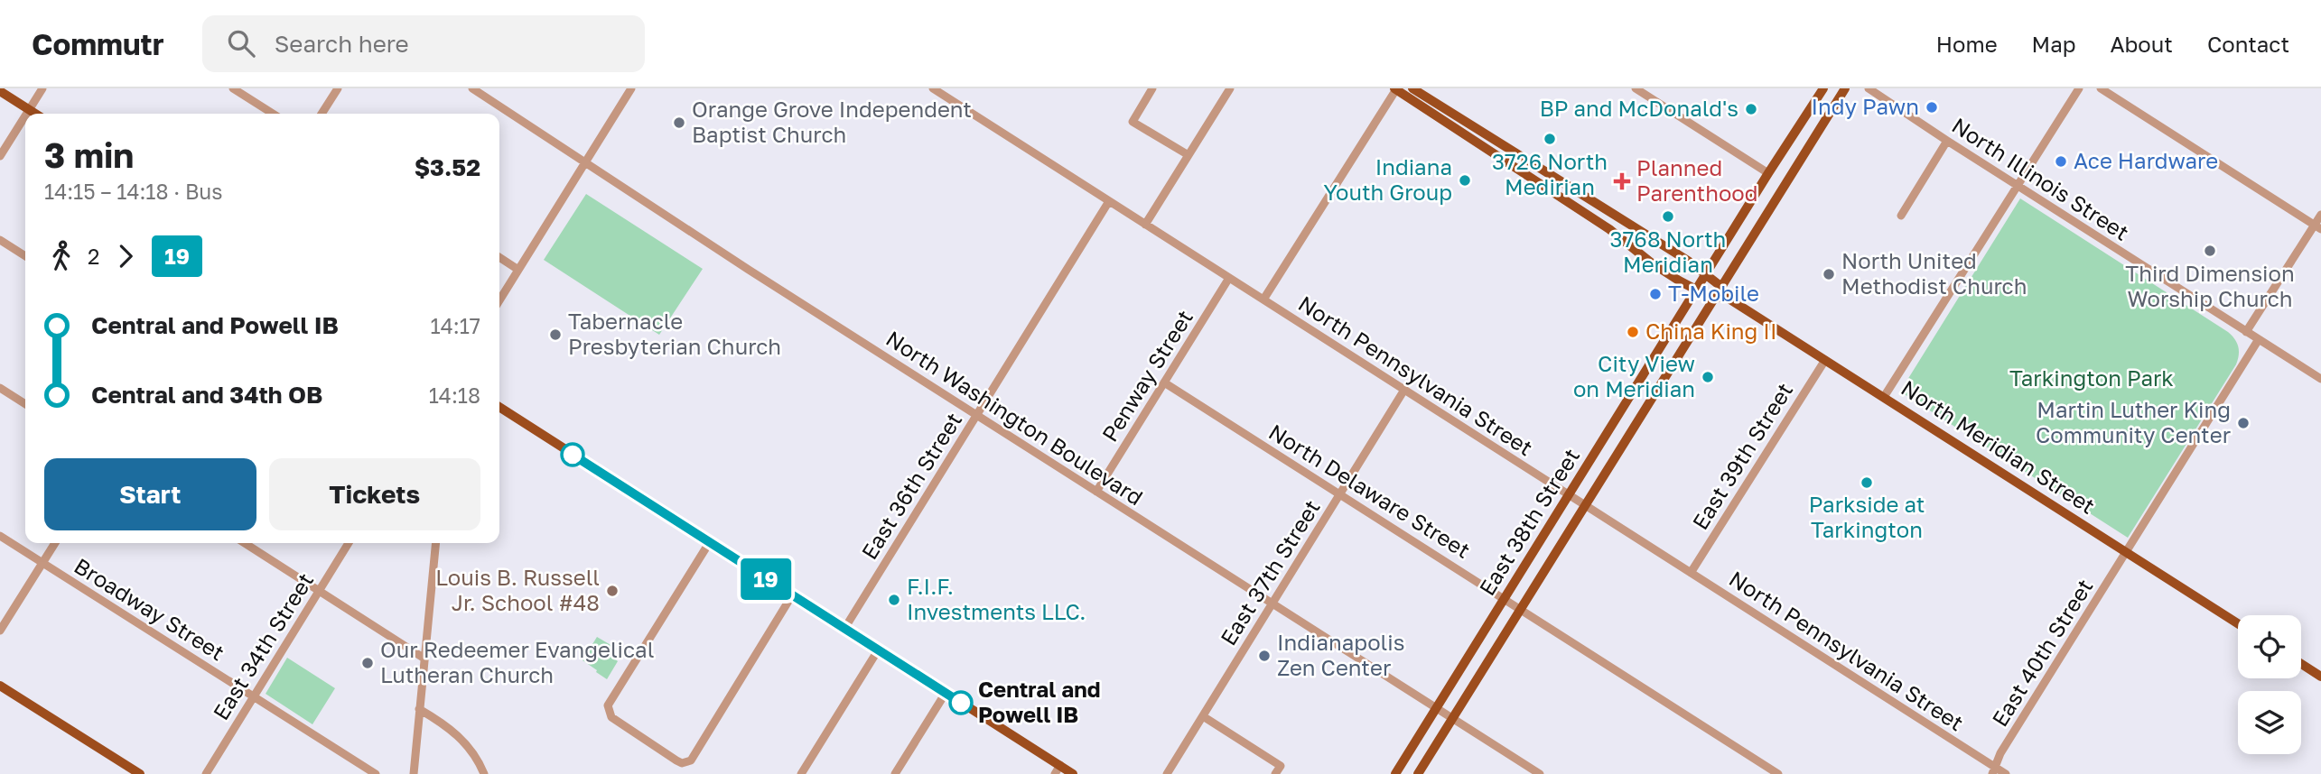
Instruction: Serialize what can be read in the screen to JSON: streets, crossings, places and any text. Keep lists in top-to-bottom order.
{
  "streets": {
    "main road": ["North Meridian Street", "East 38th Street"],
    "street": [
      "North Illinois Street",
      "Penway Street",
      "North Pennsylvania Street",
      "North Washington Boulevard",
      "East 39th Street",
      "East 36th Street",
      "North Delaware Street",
      "East 37th Street",
      "Broadway Street",
      "East 34th Street",
      "East 40th Street"
    ]
  },
  "crossings": [
    ["North Illinois Street", "East 40th Street"],
    ["Penway Street", "North Pennsylvania Street"],
    ["Penway Street", "North Washington Boulevard"],
    ["Penway Street", "North Delaware Street"],
    ["North Pennsylvania Street", "East 39th Street"],
    ["North Pennsylvania Street", "East 36th Street"],
    ["North Pennsylvania Street", "East 38th Street"],
    ["North Pennsylvania Street", "East 37th Street"],
    ["North Pennsylvania Street", "East 40th Street"],
    ["North Washington Boulevard", "East 36th Street"],
    ["North Washington Boulevard", "East 38th Street"],
    ["North Washington Boulevard", "East 37th Street"],
    ["North Meridian Street", "East 39th Street"],
    ["North Meridian Street", "East 40th Street"],
    ["North Delaware Street", "East 38th Street"],
    ["North Delaware Street", "East 37th Street"],
    ["Broadway Street", "East 34th Street"]
  ],
  "parks": ["Tarkington Park"],
  "places": {
    "other": [
      "Indy Pawn",
      "BP and McDonald's",
      "Orange Grove Independent Baptist Church",
      "3726 North Medirian",
      "Ace Hardware",
      "Indiana Youth Group",
      "3768 North Meridian",
      "Third Dimension Worship Church",
      "North United Methodist Church",
      "T-Mobile",
      "China King II",
      "Tabernacle Presbyterian Church",
      "City View on Meridian",
      "Martin Luther King Community Center",
      "Parkside at Tarkington",
      "Louis B. Russell Jr. School #48",
      "F.I.F. Investments LLC.",
      "Indianapolis Zen Center",
      "Our Redeemer Evangelical Lutheran Church",
      "Central and Powell IB"
    ],
    "health": ["Planned Parenthood"]
  },
  "lines": ["bus line 19"],
  "page": {
    "header": "Commutr",
    "search": "Search here",
    "nav": [
      "Home",
      "Map",
      "About",
      "Contact"
    ],
    "on_map": "19",
    "heading": ["3 min", "14:15 – 14:18 · Bus", "$3.52"],
    "legs": ["2", "19"],
    "list": [
      {
        "name": "Central and Powell IB",
        "value": "14:17"
      },
      {
        "name": "Central and 34th OB",
        "value": "14:18"
      }
    ],
    "buttons": ["Start", "Tickets"]
  }
}
